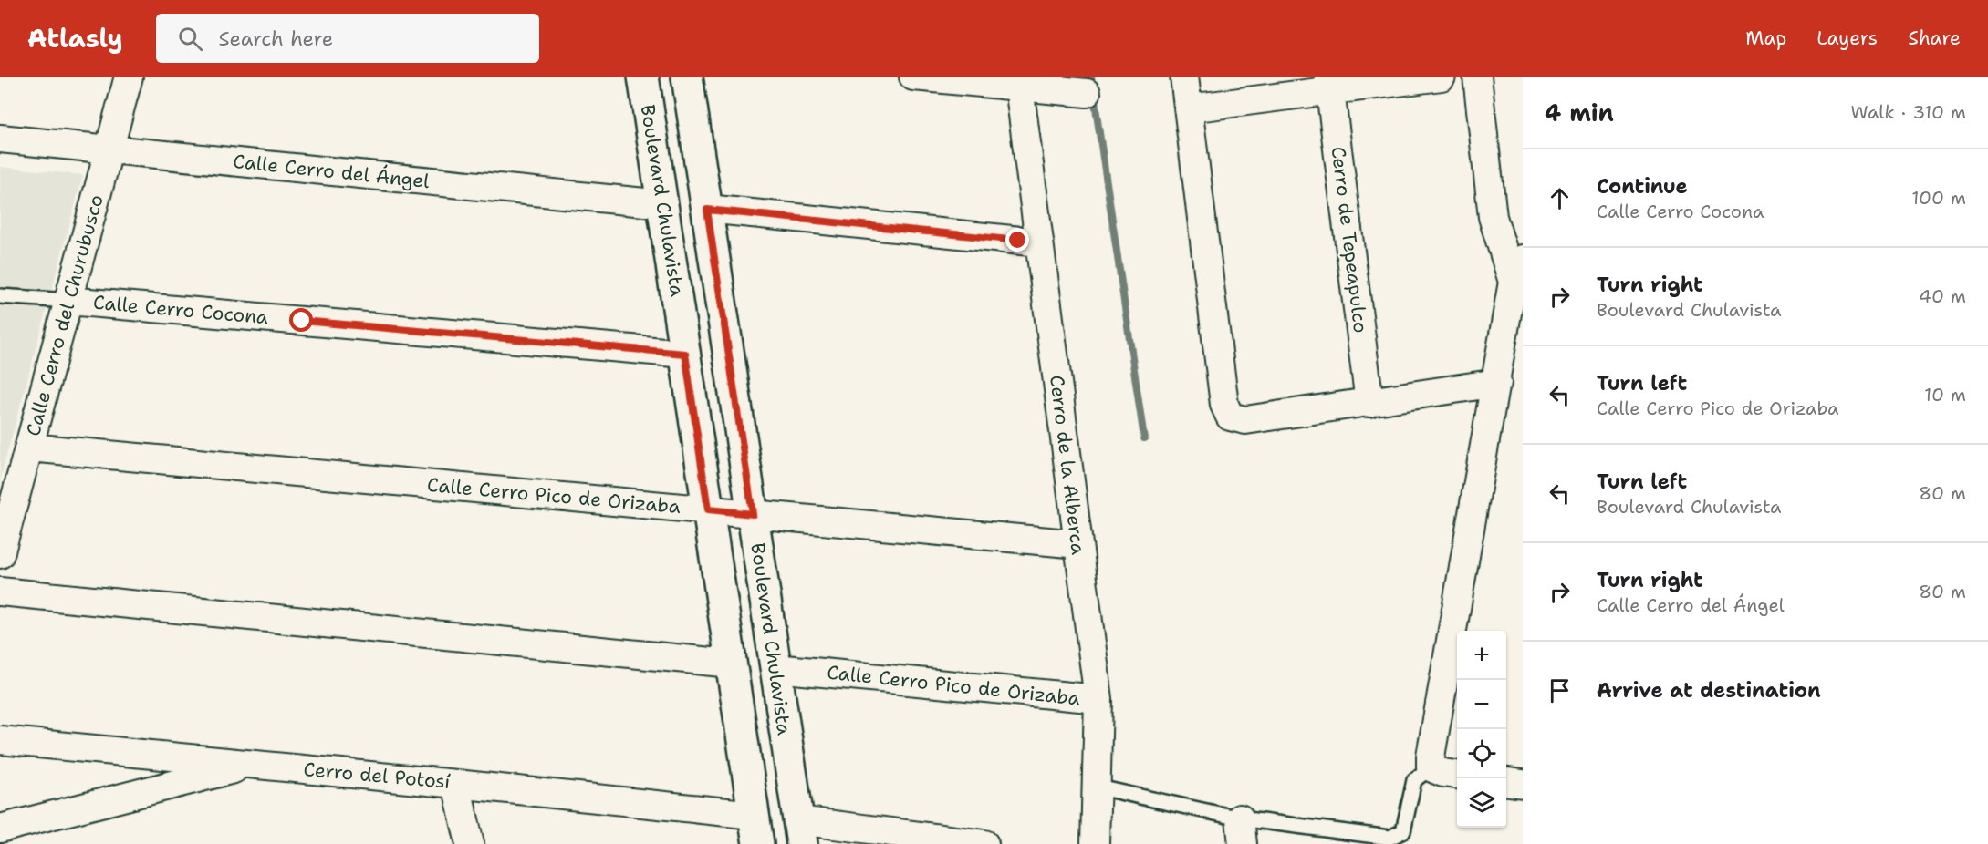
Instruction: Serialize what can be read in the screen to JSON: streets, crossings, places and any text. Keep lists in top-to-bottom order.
{
  "streets": {
    "main road": ["Boulevard Chulavista"],
    "street": [
      "Calle Cerro del Ángel",
      "Cerro de Tepeapulco",
      "Calle Cerro Cocona",
      "Calle Cerro del Churubusco",
      "Cerro de la Alberca",
      "Calle Cerro Pico de Orizaba",
      "Cerro del Potosí"
    ]
  },
  "crossings": [
    ["Calle Cerro del Ángel", "Boulevard Chulavista"],
    ["Calle Cerro del Ángel", "Calle Cerro del Churubusco"],
    ["Boulevard Chulavista", "Calle Cerro Cocona"],
    ["Boulevard Chulavista", "Calle Cerro Pico de Orizaba"],
    ["Boulevard Chulavista", "Cerro del Potosí"],
    ["Calle Cerro Cocona", "Calle Cerro del Churubusco"],
    ["Calle Cerro del Churubusco", "Calle Cerro Pico de Orizaba"],
    ["Cerro de la Alberca", "Calle Cerro Pico de Orizaba"]
  ],
  "page": {
    "header": "Atlasly",
    "search": "Search here",
    "nav": ["Map", "Layers", "Share"],
    "heading": ["4 min", "Walk · 310 m"],
    "list": [
      ["Continue", "Calle Cerro Cocona", "100 m"],
      ["Turn right", "Boulevard Chulavista", "40 m"],
      ["Turn left", "Calle Cerro Pico de Orizaba", "10 m"],
      ["Turn left", "Boulevard Chulavista", "80 m"],
      ["Turn right", "Calle Cerro del Ángel", "80 m"],
      "Arrive at destination"
    ],
    "map_buttons": ["+", "−"]
  }
}
